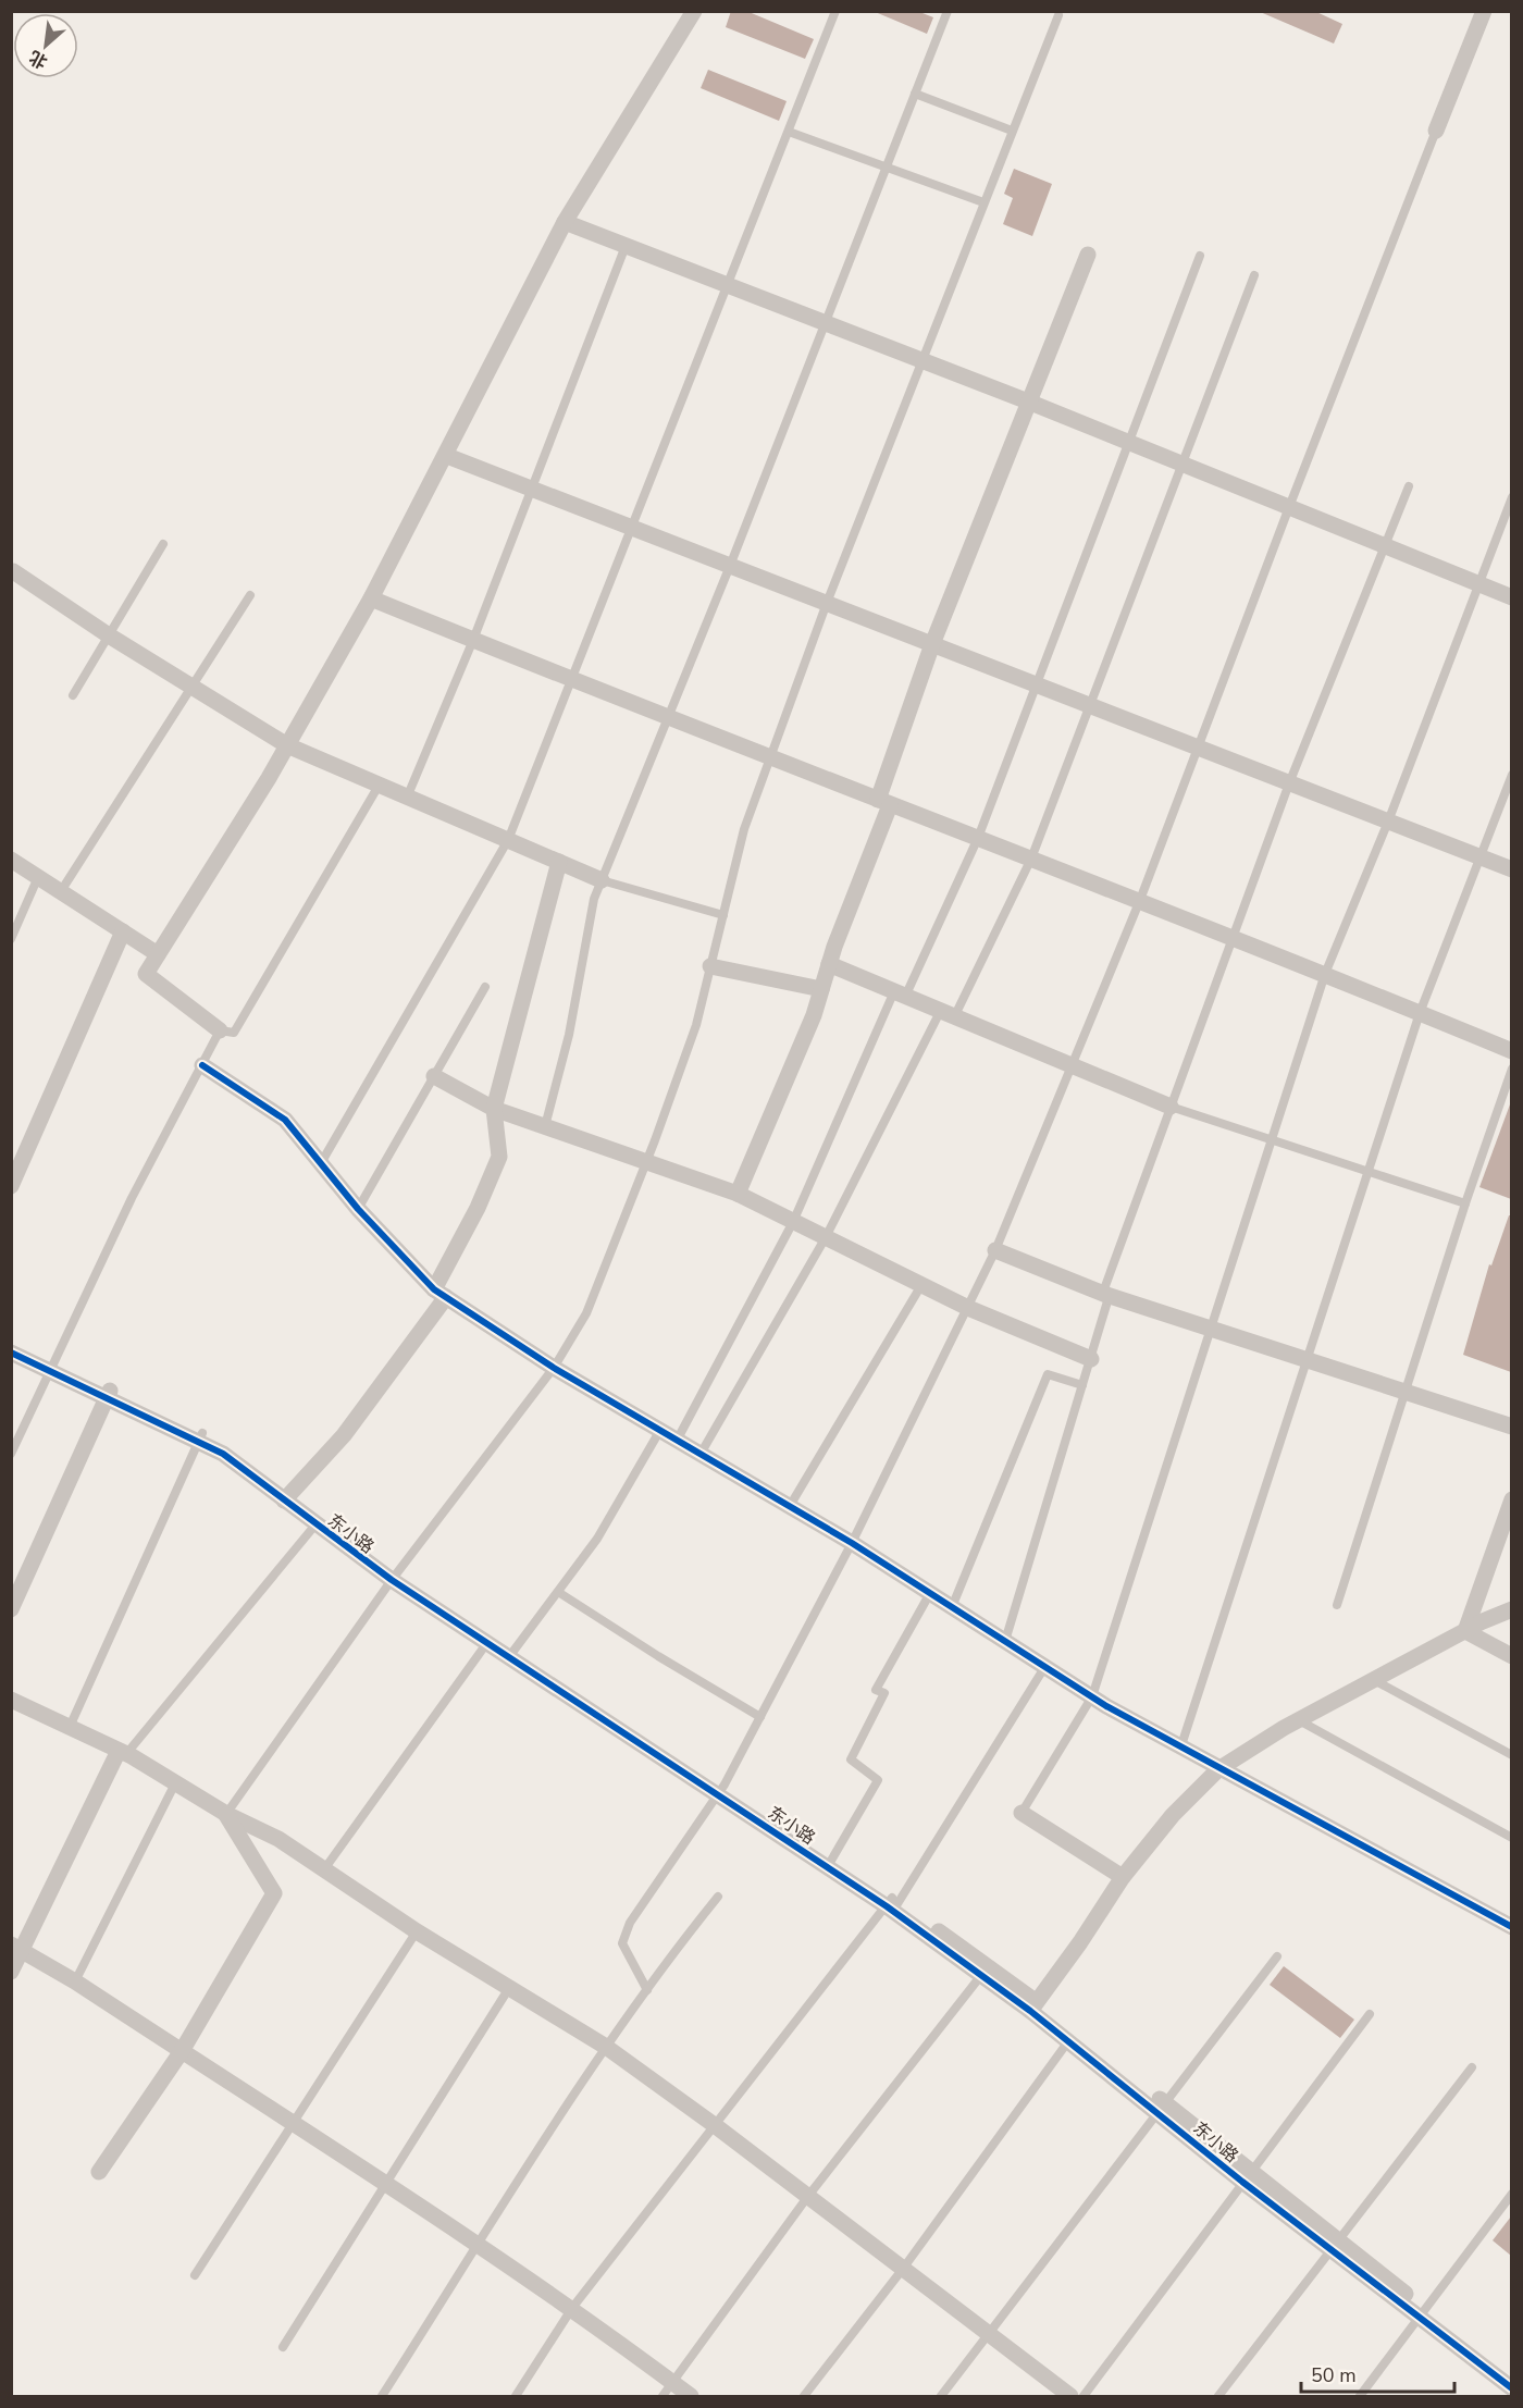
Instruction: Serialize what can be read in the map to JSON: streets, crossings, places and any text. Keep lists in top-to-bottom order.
{
  "streets": {
    "street": ["东小路"]
  },
  "scale_bar": "50 m",
  "north": "bottom left"
}
